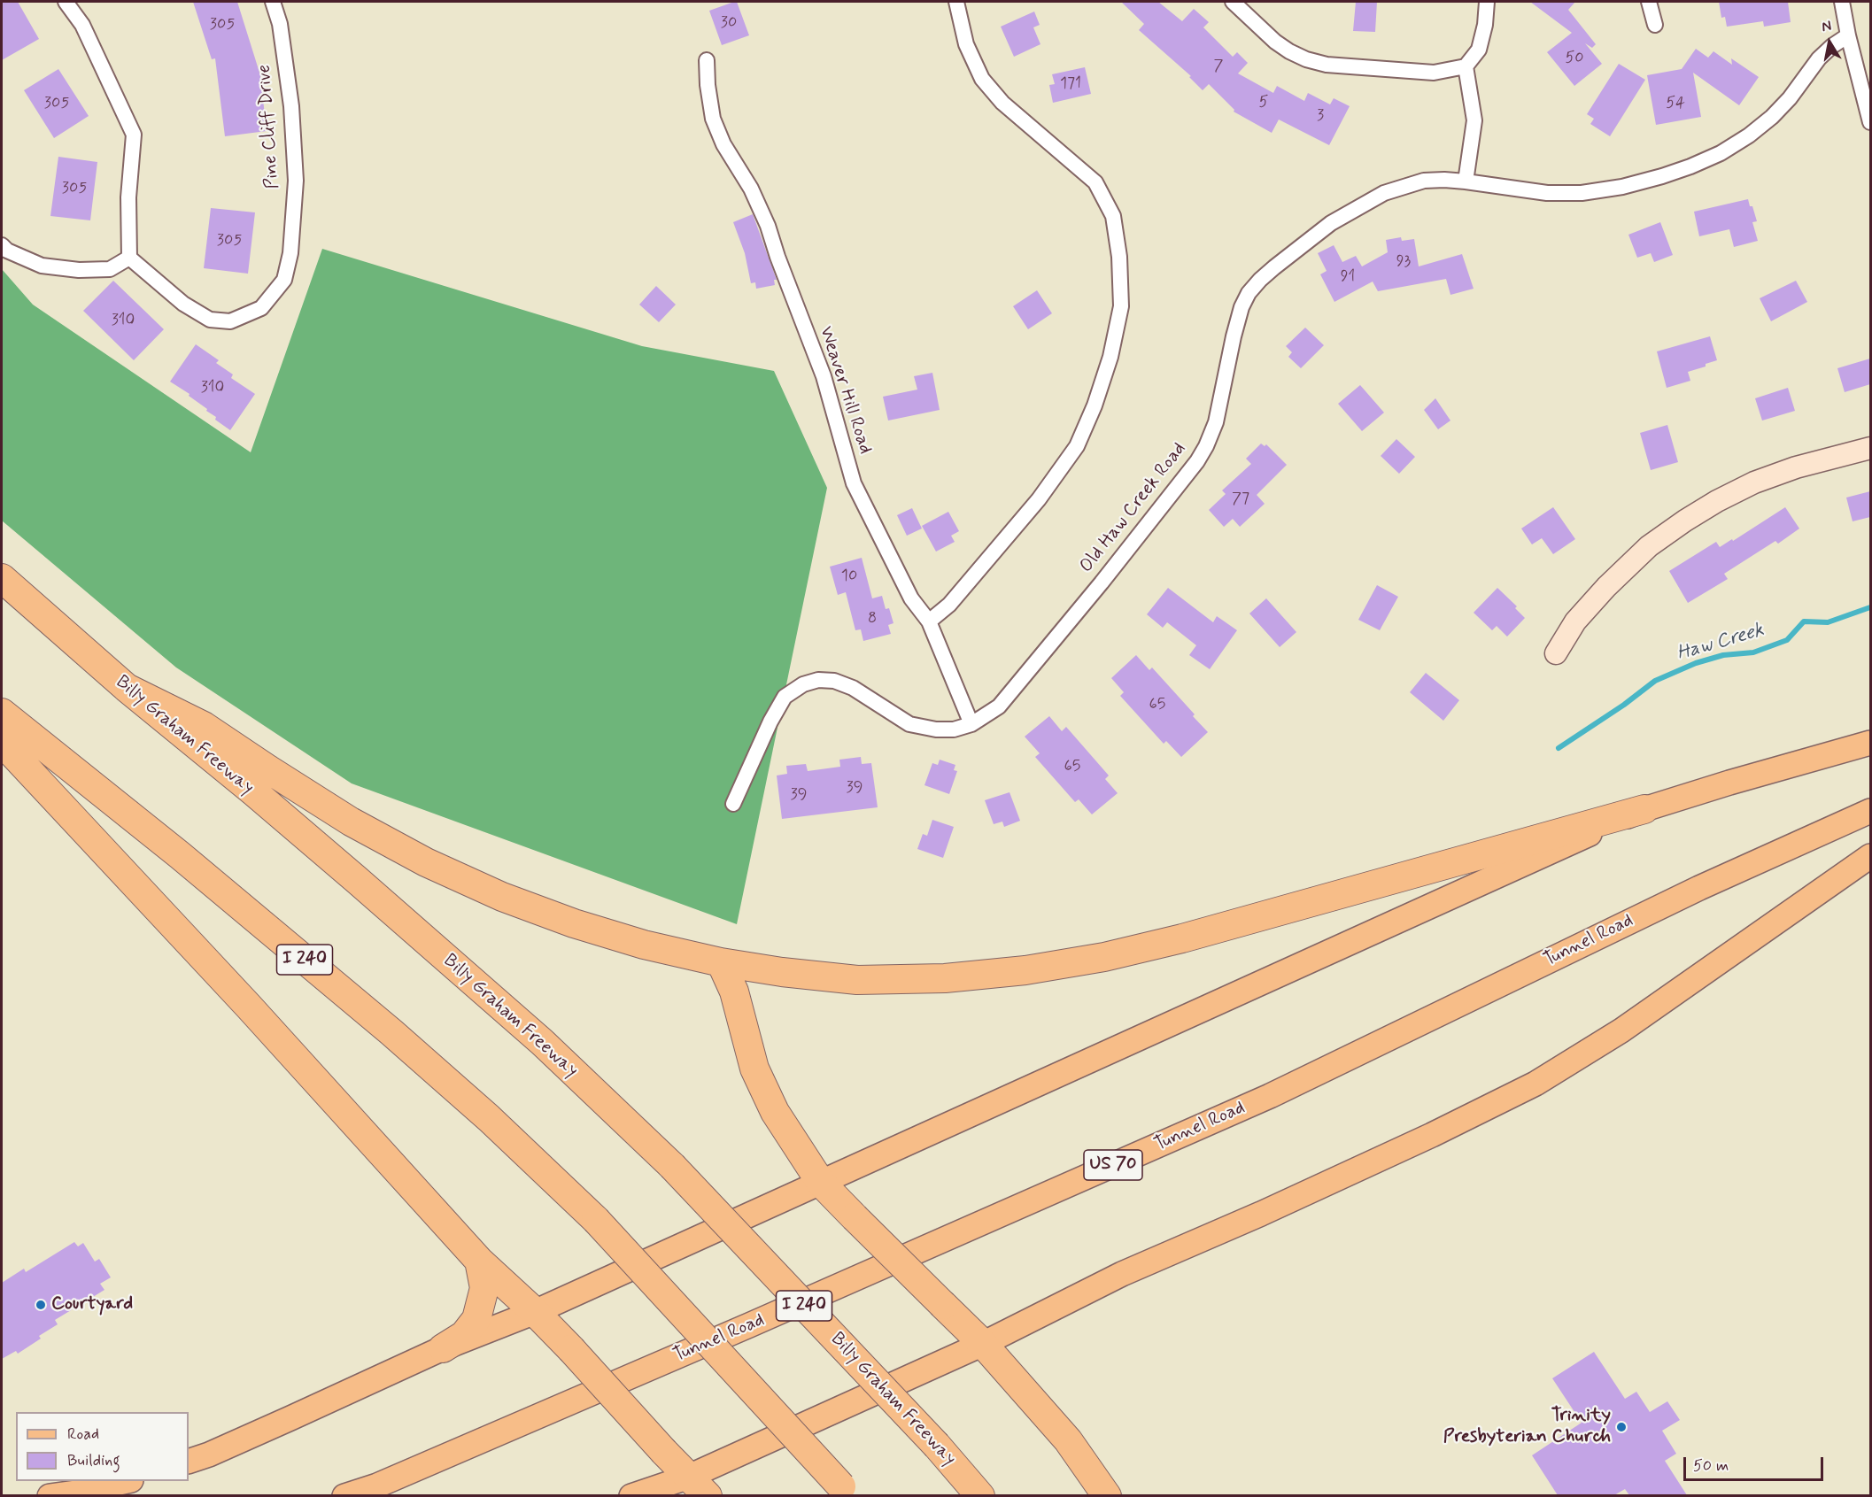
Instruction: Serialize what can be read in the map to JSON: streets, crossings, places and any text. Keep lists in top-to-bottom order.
{
  "streets": {
    "highway": ["Billy Graham Freeway", "I 240"],
    "main road": ["Tunnel Road", "US 70"],
    "street": ["Pine Cliff Drive", "Weaver Hill Road", "Old Haw Creek Road"]
  },
  "crossings": [
    ["Weaver Hill Road", "Old Haw Creek Road"]
  ],
  "water": ["Haw Creek"],
  "places": ["Courtyard", "Trinity Presbyterian Church"],
  "house_numbers": [
    "30",
    "305",
    "50",
    "7",
    "171",
    "5",
    "305",
    "54",
    "3",
    "305",
    "305",
    "93",
    "91",
    "310",
    "310",
    "77",
    "10",
    "8",
    "65",
    "65",
    "39",
    "39"
  ],
  "legend": ["Road", "Building"],
  "scale_bar": "50 m",
  "north": "top"
}
